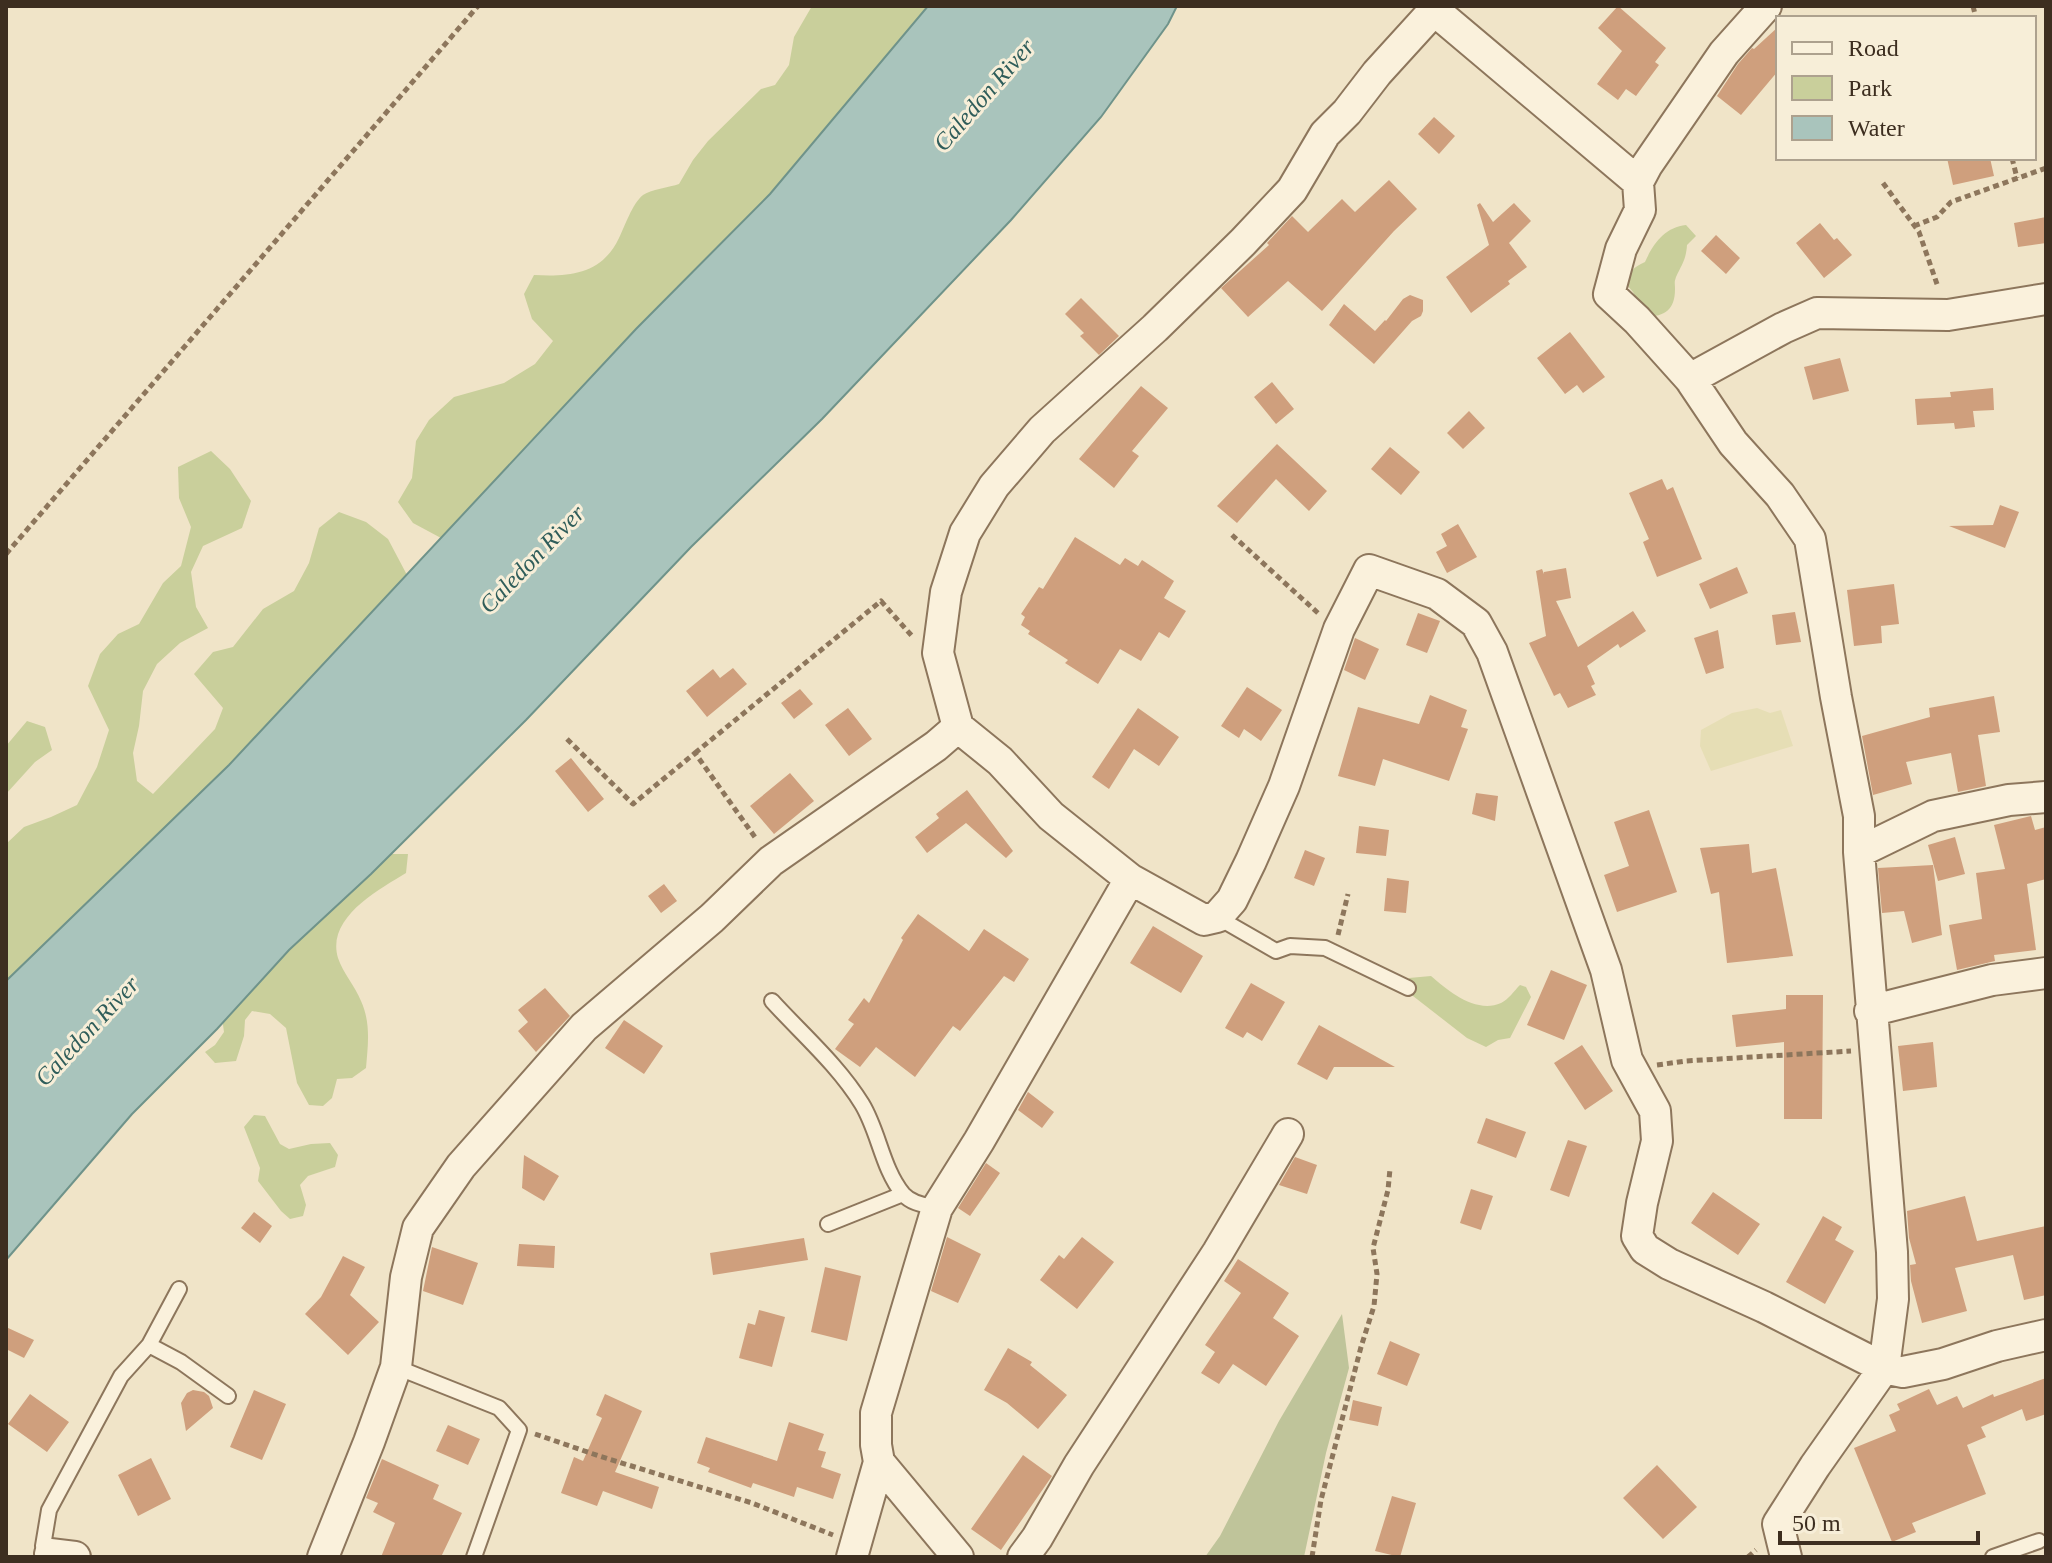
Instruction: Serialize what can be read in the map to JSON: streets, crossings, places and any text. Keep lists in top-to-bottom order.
{
  "water": ["Caledon River"],
  "legend": ["Road", "Park", "Water"],
  "scale_bar": "50 m"
}
